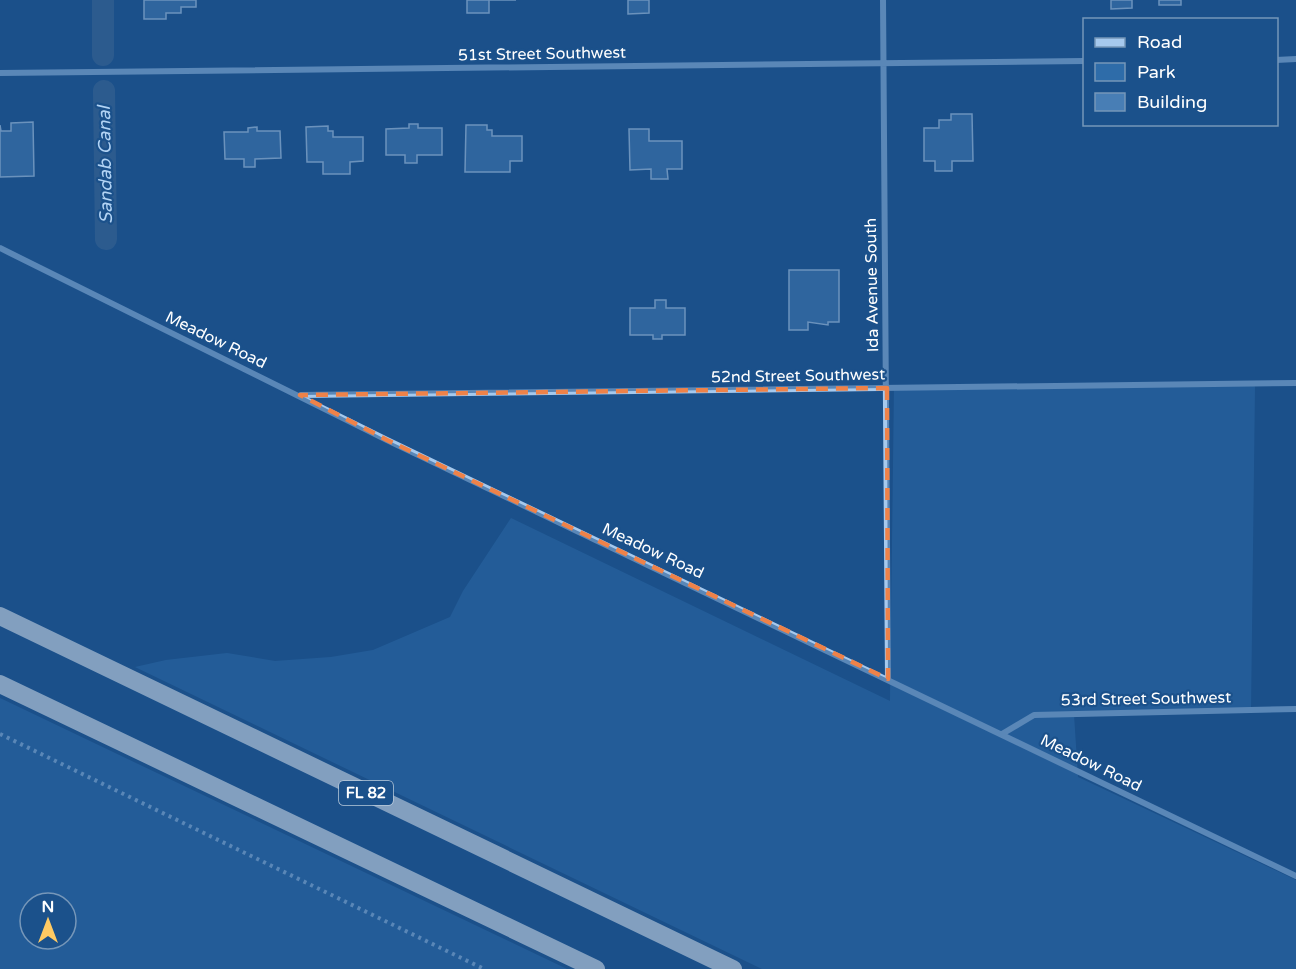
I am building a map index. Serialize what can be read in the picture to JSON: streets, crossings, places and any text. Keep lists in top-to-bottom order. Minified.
{"streets":{"highway":["FL 82"],"street":["51st Street Southwest","Ida Avenue South","Meadow Road","52nd Street Southwest","53rd Street Southwest"]},"crossings":[["51st Street Southwest","Ida Avenue South"],["Ida Avenue South","Meadow Road"],["Ida Avenue South","52nd Street Southwest"],["Meadow Road","52nd Street Southwest"],["Meadow Road","53rd Street Southwest"]],"water":["Sandab Canal"],"legend":["Road","Park","Building"],"north":"top"}
